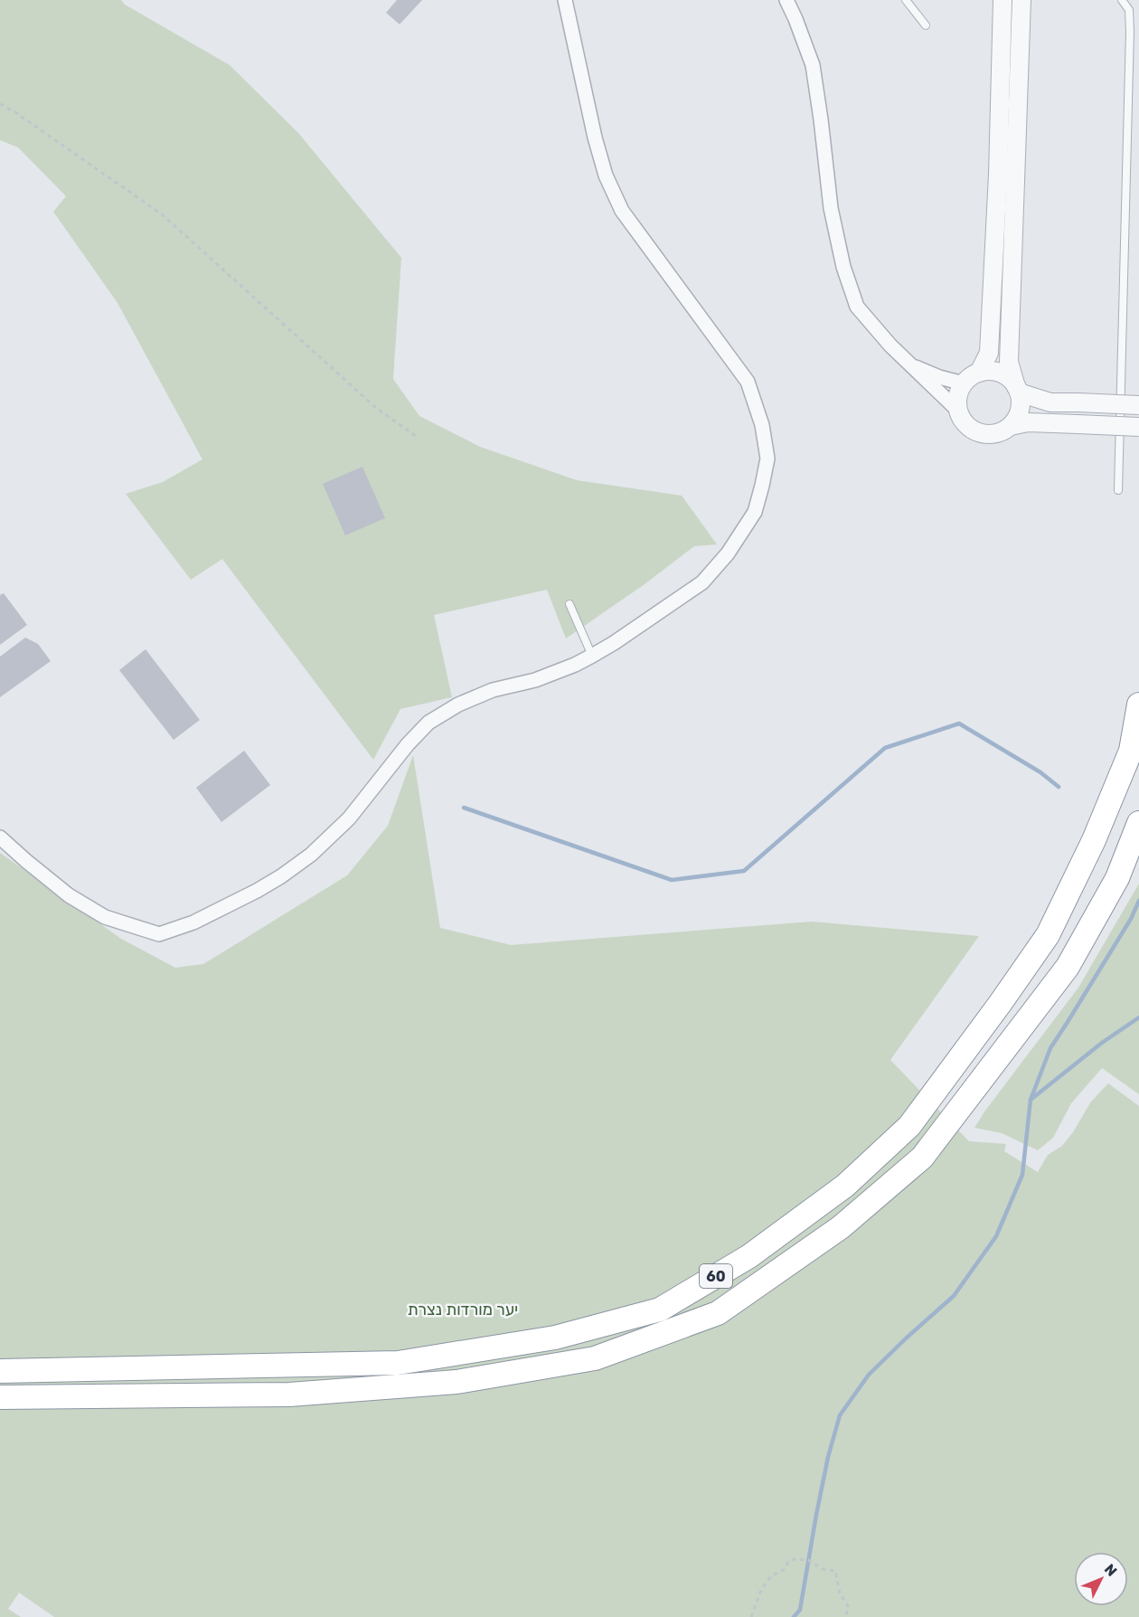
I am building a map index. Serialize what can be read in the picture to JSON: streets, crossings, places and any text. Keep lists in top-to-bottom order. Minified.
{"streets":{"highway":["60"]},"parks":["יער מורדות נצרת"],"north":"top right"}
